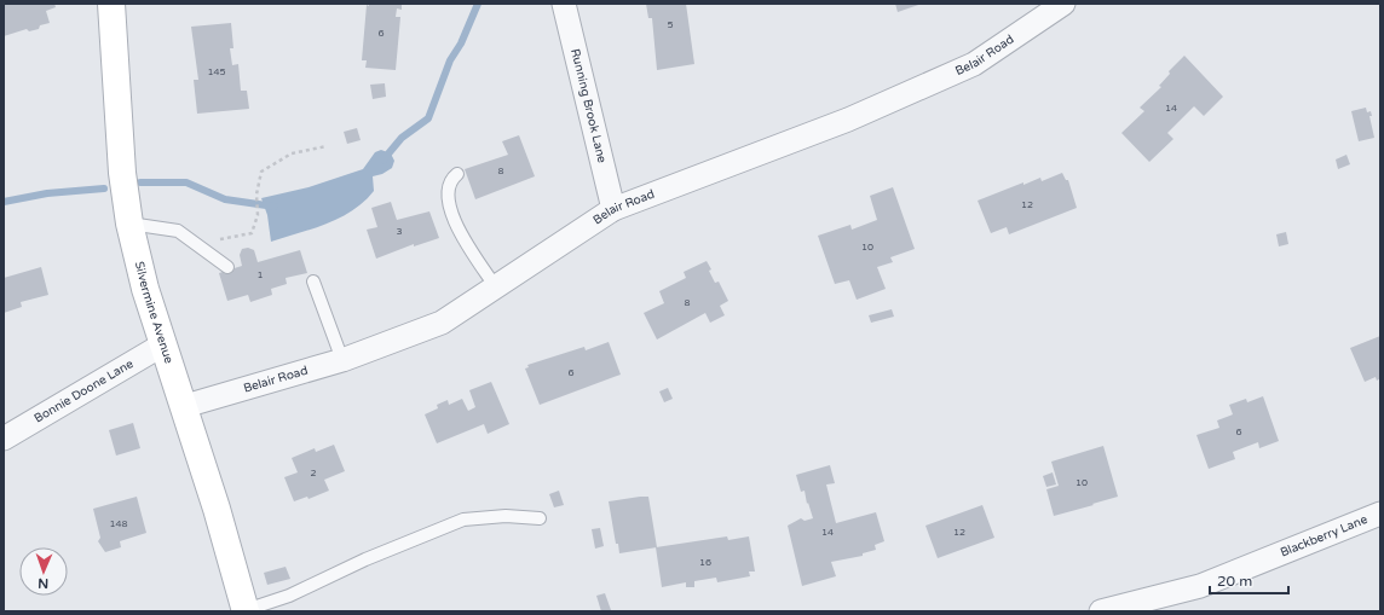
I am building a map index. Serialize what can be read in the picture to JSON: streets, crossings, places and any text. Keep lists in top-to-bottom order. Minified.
{"streets":{"street":["Belair Road","Running Brook Lane","Silvermine Avenue","Bonnie Doone Lane","Blackberry Lane"]},"crossings":[["Belair Road","Running Brook Lane"],["Belair Road","Silvermine Avenue"],["Silvermine Avenue","Bonnie Doone Lane"]],"house_numbers":["5","6","145","14","8","12","3","10","1","8","6","6","2","10","148","14","12","16"],"scale_bar":"20 m","north":"bottom"}
